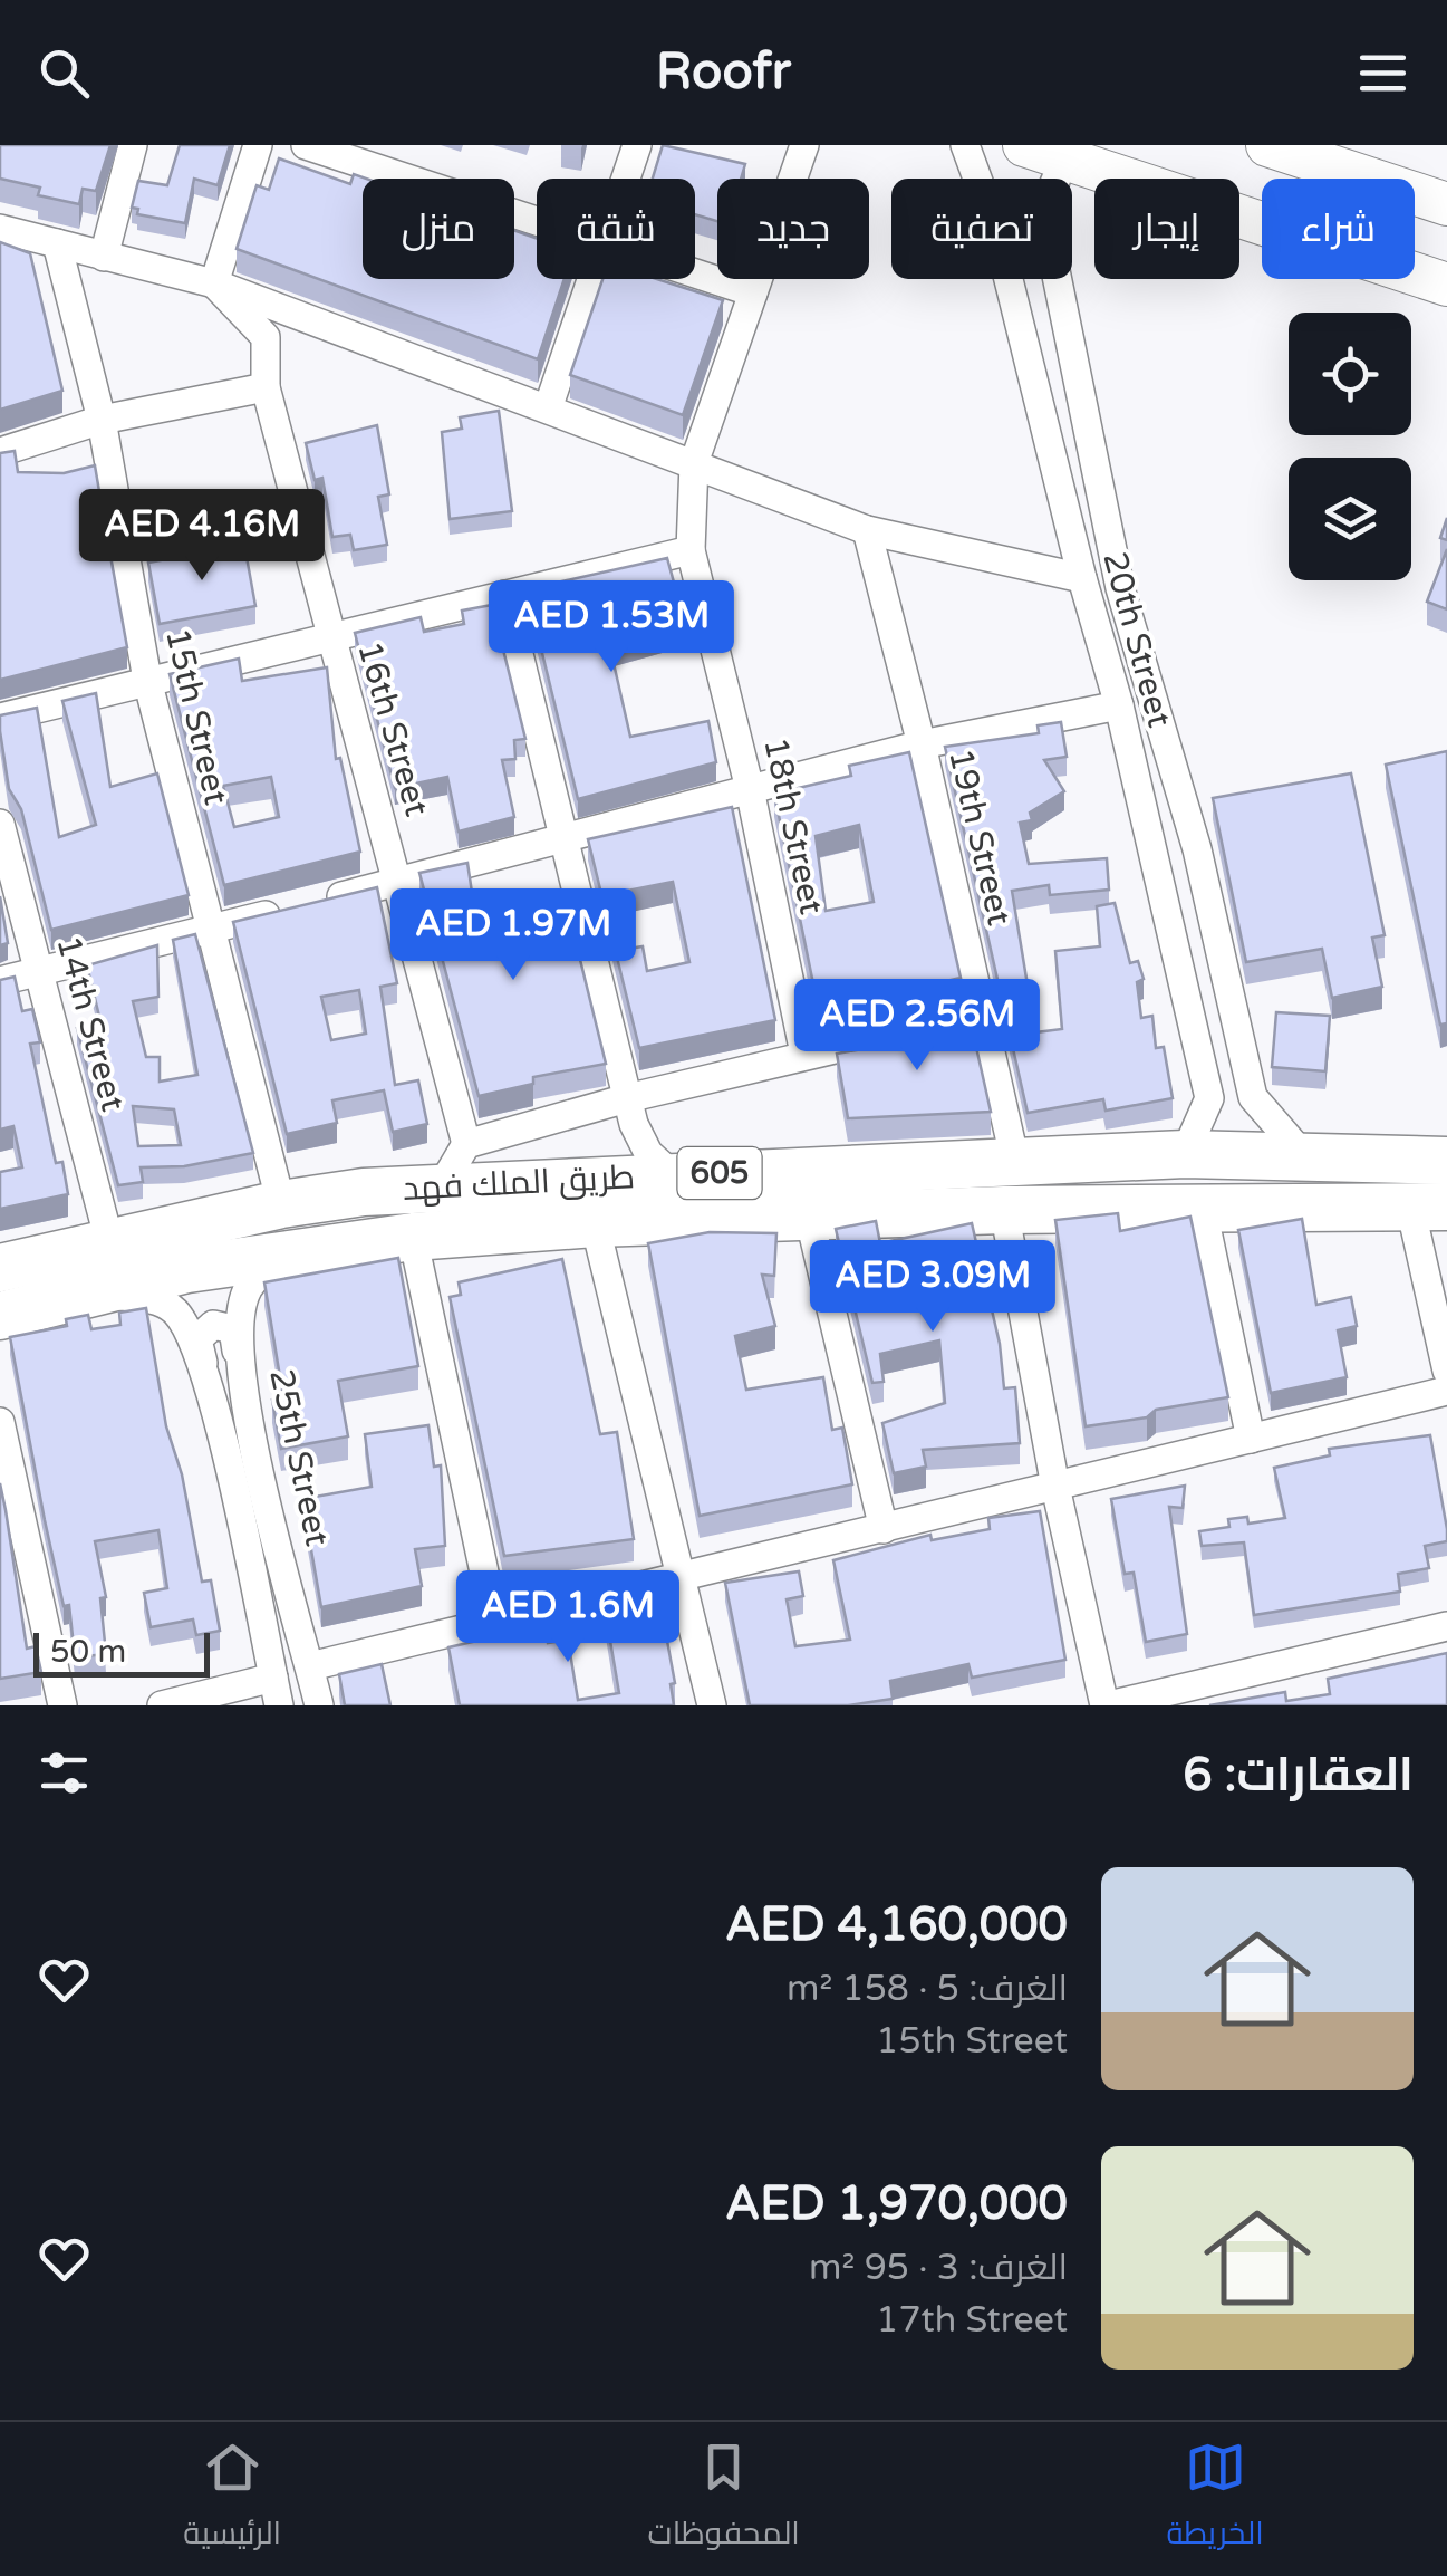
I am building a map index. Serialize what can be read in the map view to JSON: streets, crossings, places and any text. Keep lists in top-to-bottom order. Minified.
{"streets":{"highway":["605","طريق الملك فهد"],"street":["20th Street","15th Street","16th Street","18th Street","19th Street","14th Street","25th Street"]},"crossings":[["20th Street","طريق الملك فهد"],["15th Street","طريق الملك فهد"],["19th Street","طريق الملك فهد"],["14th Street","طريق الملك فهد"],["طريق الملك فهد","25th Street"]],"scale_bar":"50 m","page":{"header":"Roofr","chip":["شراء","إيجار","تصفية","جديد","شقة","منزل"],"price":["AED 4.16M","AED 1.53M","AED 1.97M","AED 2.56M","AED 3.09M","AED 1.6M"],"scale":"50 m","heading":"العقارات: 6","list":[{"name":"AED 4,160,000","note":"الغرف: 5 · 158 m² · 15th Street"},{"name":"AED 1,970,000","note":"الغرف: 3 · 95 m² · 17th Street"}],"tabs":["الخريطة","المحفوظات","الرئيسية"]}}
